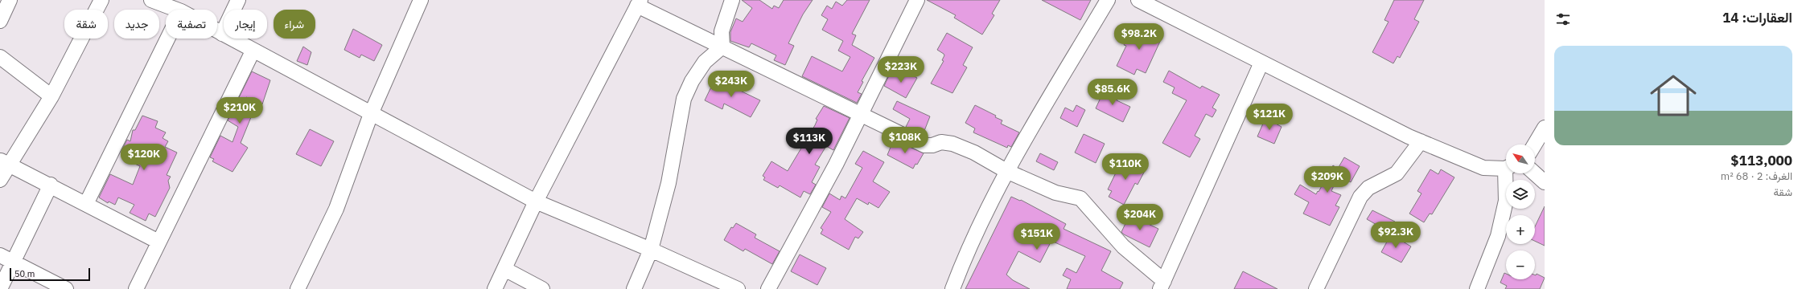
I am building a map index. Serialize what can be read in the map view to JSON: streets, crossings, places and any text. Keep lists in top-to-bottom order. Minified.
{"scale_bar":"50 m","north":"top left","page":{"heading":"العقارات: 14","chip":["شراء","إيجار","تصفية","جديد","شقة"],"price":["$98.2K","$223K","$243K","$85.6K","$210K","$121K","$108K","$113K","$120K","$110K","$209K","$204K","$92.3K","$151K"],"list":[{"name":"$113,000","note":"الغرف: 2 · 68 m² · شقة"}],"map_buttons":["+","−"],"scale":"50 m"}}
